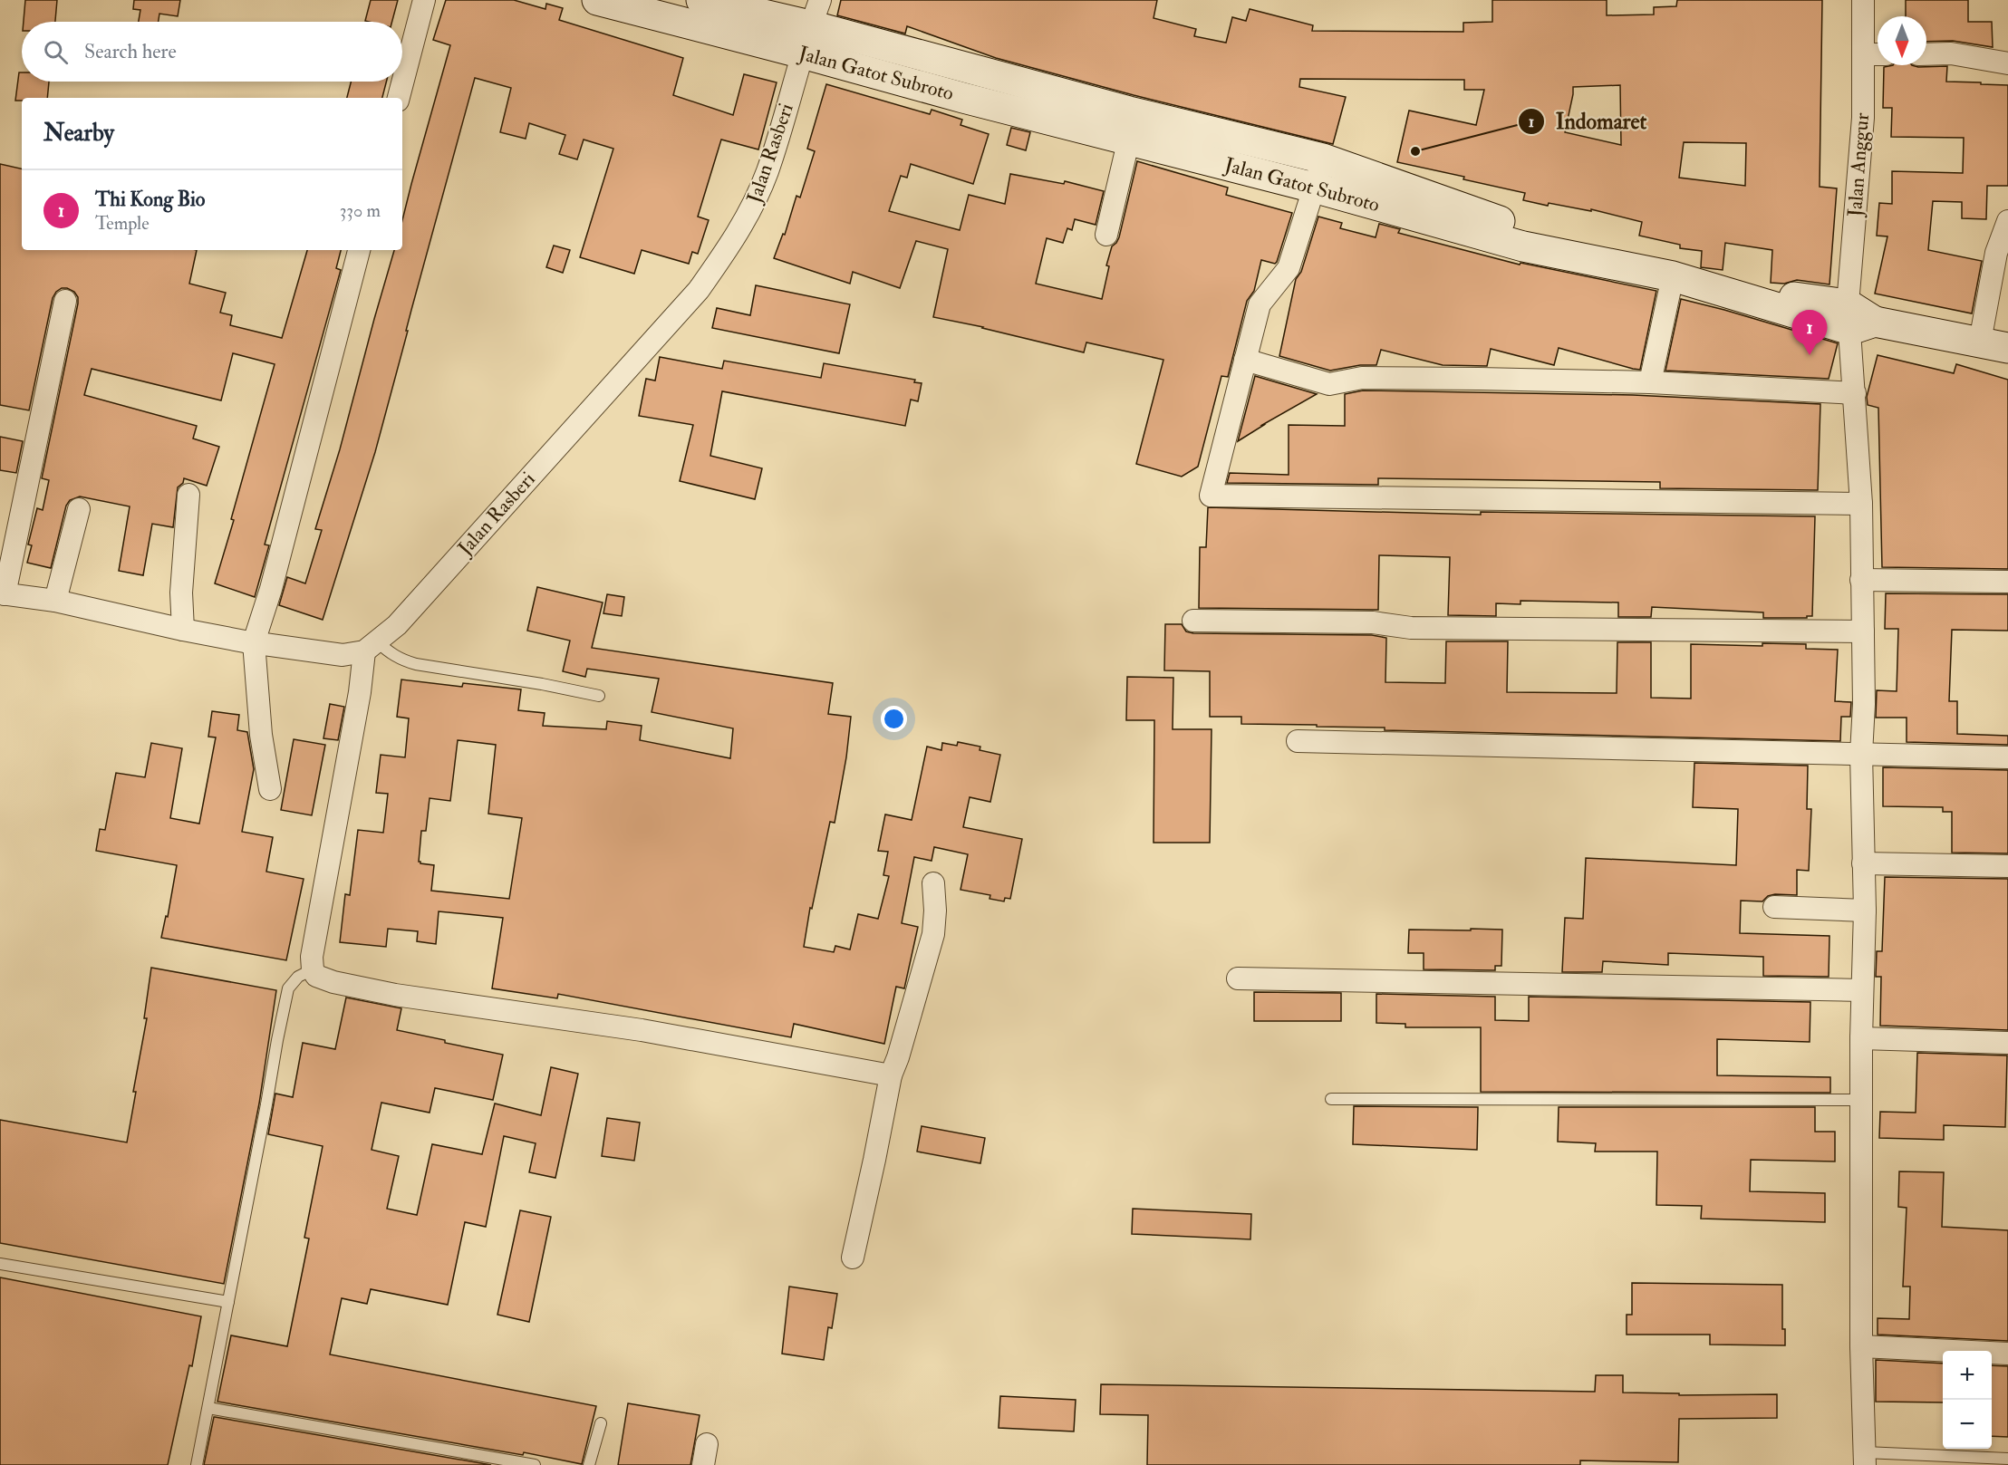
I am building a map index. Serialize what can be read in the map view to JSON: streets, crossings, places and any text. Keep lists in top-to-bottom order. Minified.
{"streets":{"main road":["Jalan Gatot Subroto"],"street":["Jalan Rasberi","Jalan Anggur"]},"crossings":[["Jalan Gatot Subroto","Jalan Rasberi"],["Jalan Gatot Subroto","Jalan Anggur"]],"places":["Indomaret"],"north":"bottom","page":{"search":"Search here","heading":"Nearby","list":[{"mark":"1","name":"Thi Kong Bio","note":"Temple","value":"330 m"}],"pins":"1","map_buttons":["+","−"]}}
